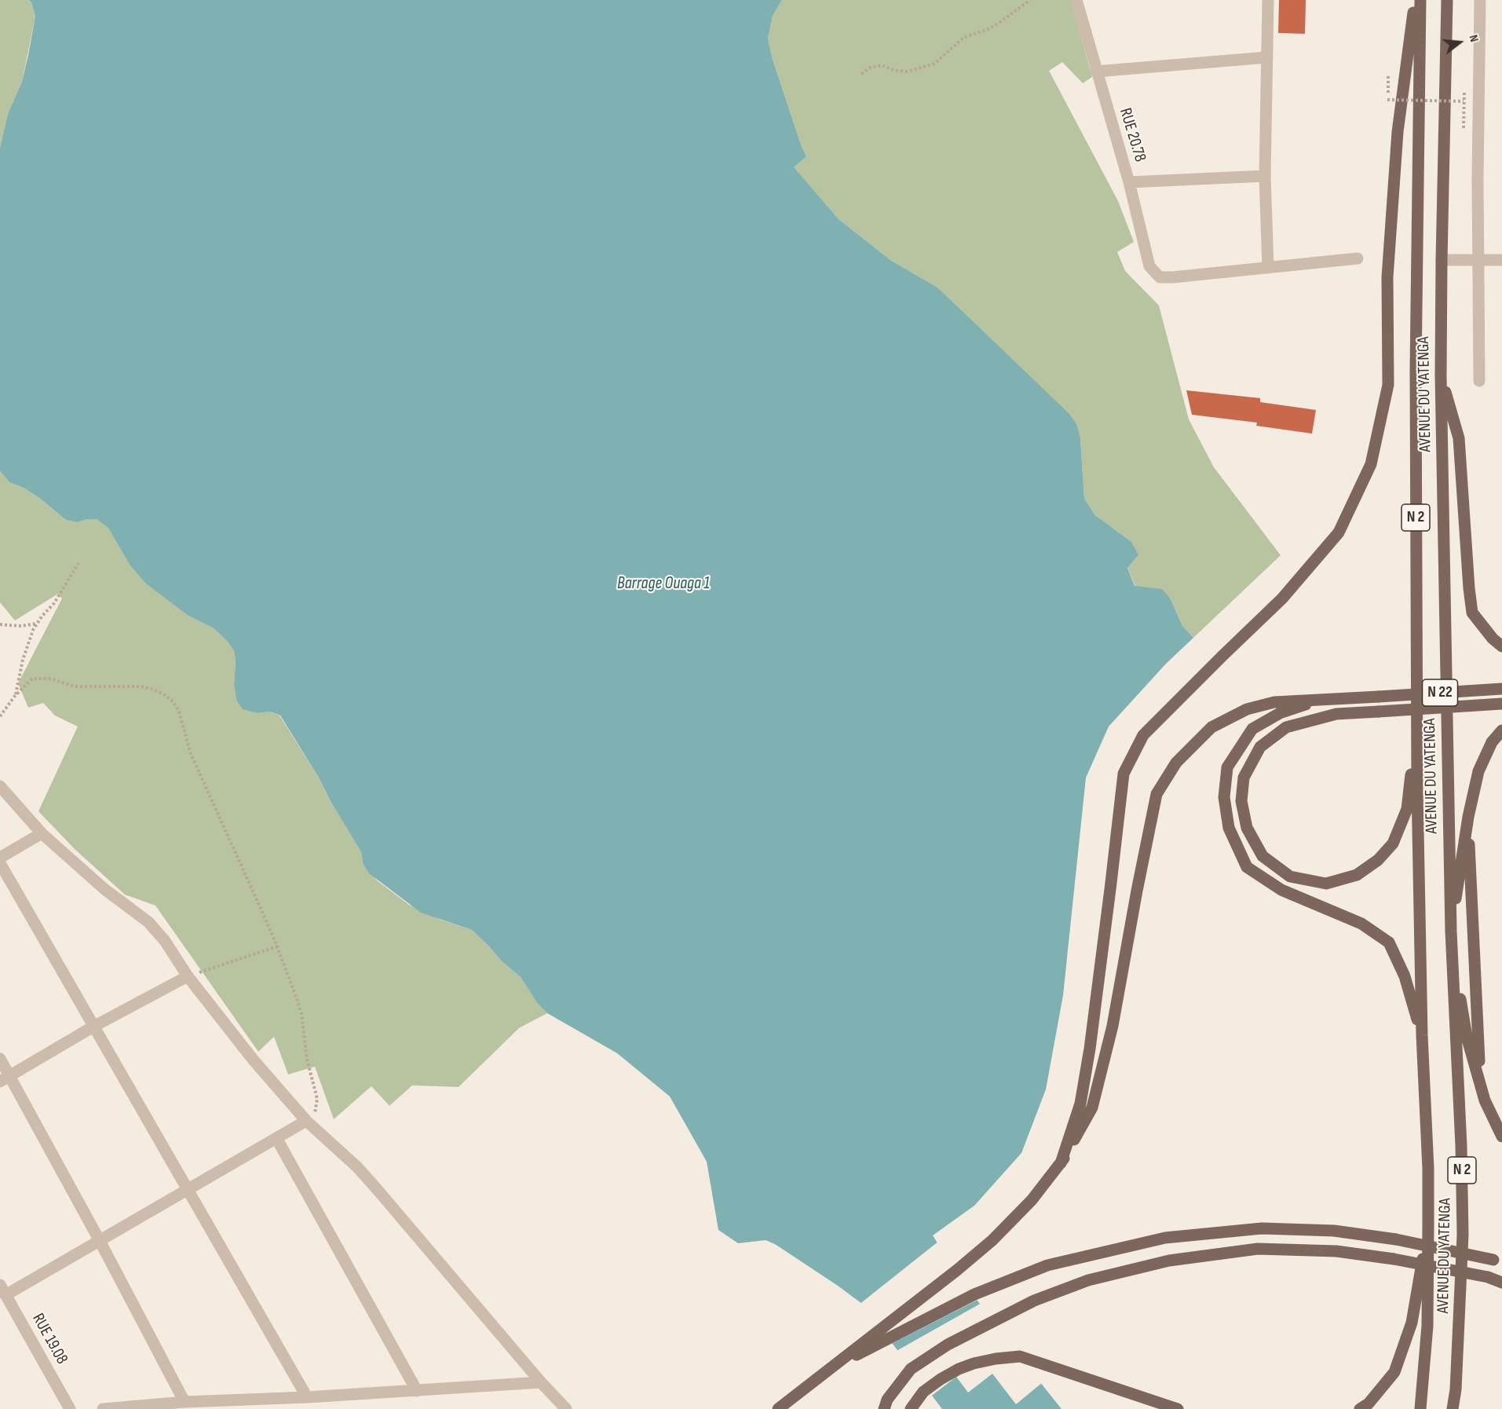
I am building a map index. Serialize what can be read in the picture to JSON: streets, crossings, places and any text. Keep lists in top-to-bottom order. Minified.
{"streets":{"main road":["AVENUE DU YATENGA","N 2","N 22"],"street":["RUE 20.78","RUE 19.08"]},"crossings":[["AVENUE DU YATENGA","N 22"]],"water":["Barrage Ouaga 1"],"north":"right"}
